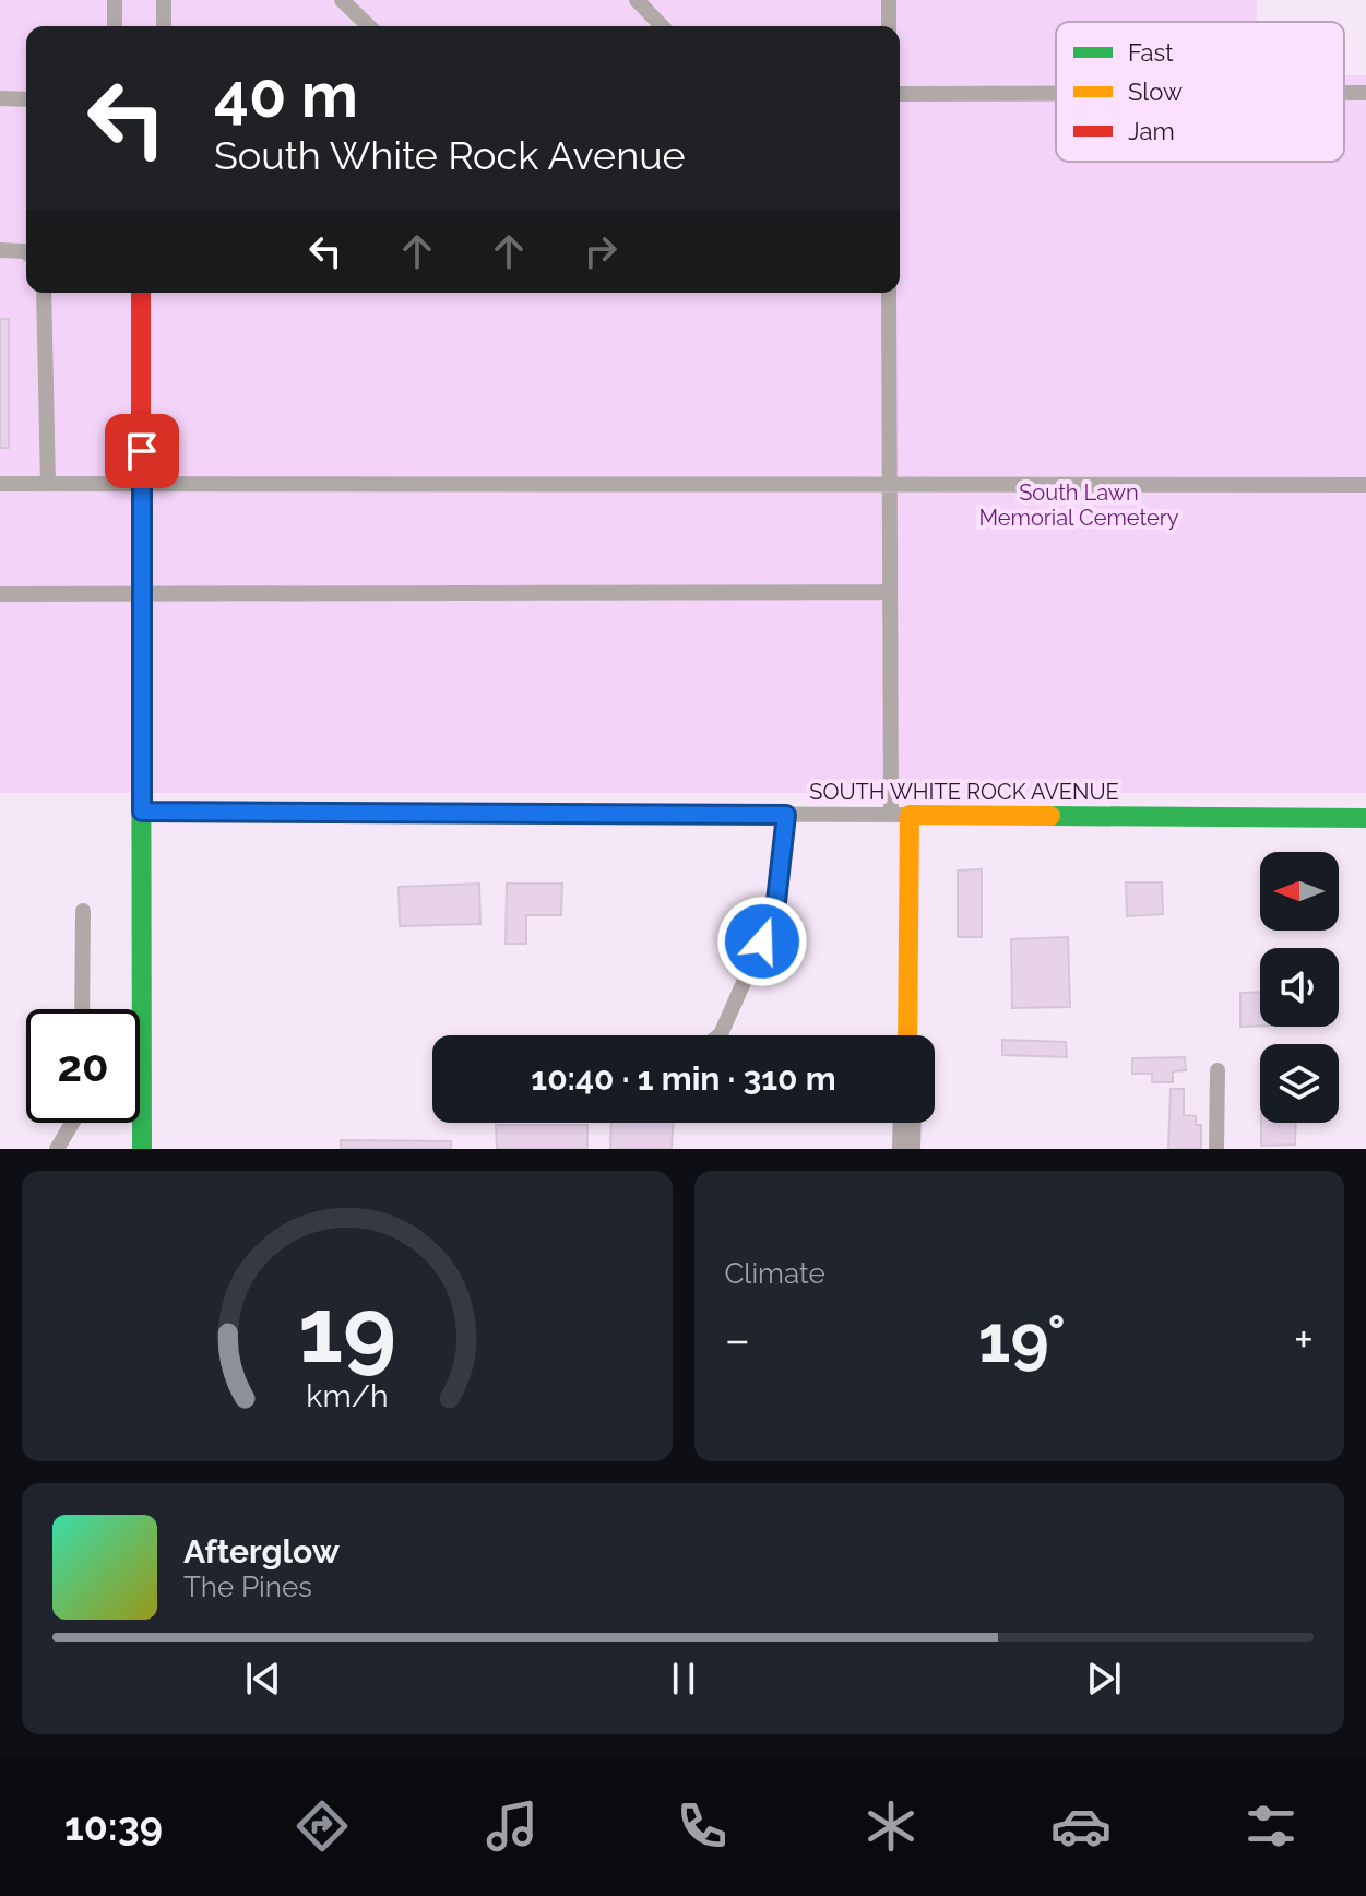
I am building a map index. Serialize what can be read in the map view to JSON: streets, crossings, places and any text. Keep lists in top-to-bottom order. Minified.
{"streets":{"street":["SOUTH WHITE ROCK AVENUE"]},"parks":["South Lawn Memorial Cemetery"],"legend":["Fast","Slow","Jam"],"north":"left","page":{"turn":["40 m","South White Rock Avenue"],"limit":"20","trip":"10:40 · 1 min · 310 m","tile":"Climate","heat":["−","19°","+"],"song":["Afterglow","The Pines"],"tabs":"10:39","gauge":["19","km/h"]}}
